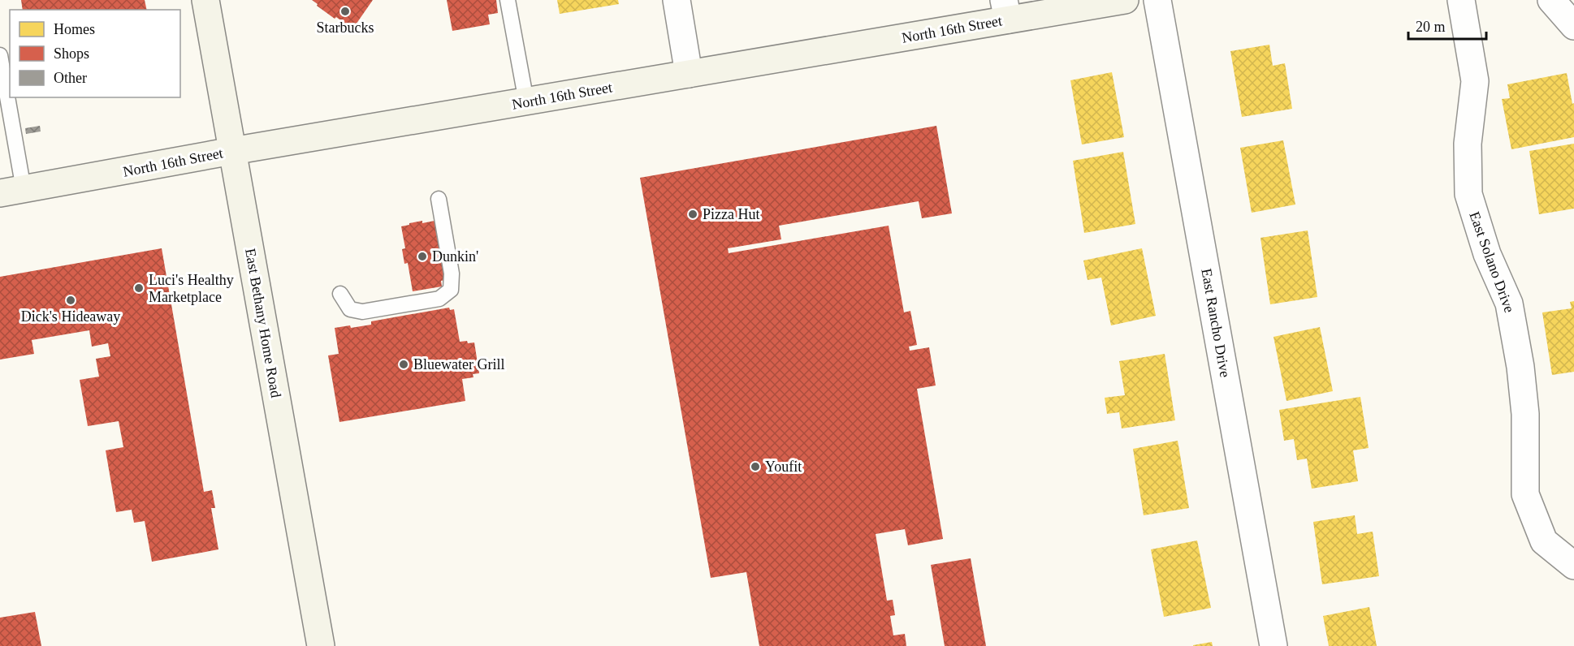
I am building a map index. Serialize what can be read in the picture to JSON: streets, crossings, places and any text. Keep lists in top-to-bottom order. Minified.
{"streets":{"main road":["North 16th Street","East Bethany Home Road"],"street":["East Solano Drive","East Rancho Drive"]},"crossings":[["North 16th Street","East Bethany Home Road"]],"places":["Starbucks","Pizza Hut","Dunkin'","Luci's Healthy Marketplace","Dick's Hideaway","Bluewater Grill","Youfit"],"legend":["Homes","Shops","Other"],"scale_bar":"20 m"}
